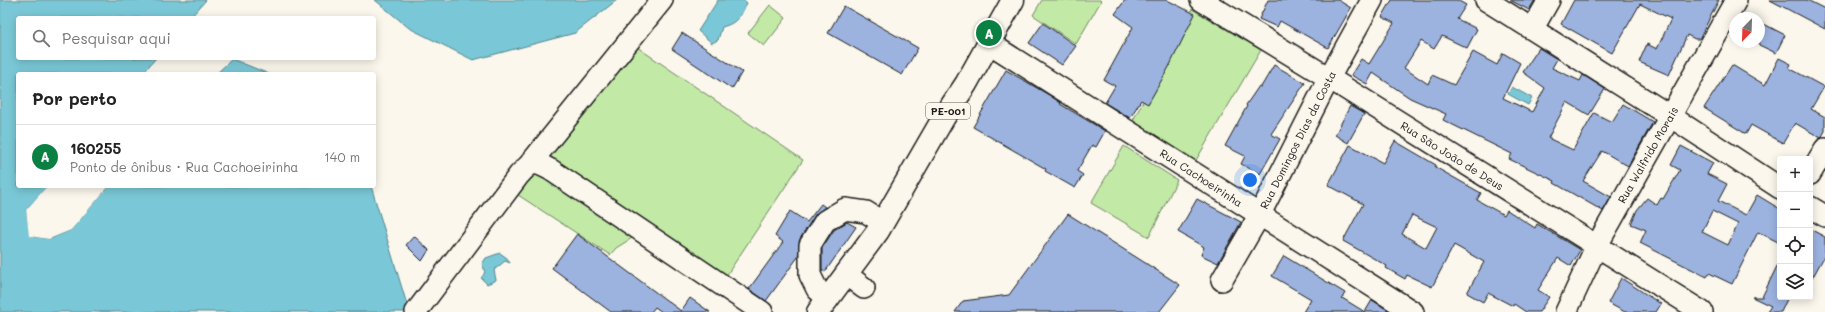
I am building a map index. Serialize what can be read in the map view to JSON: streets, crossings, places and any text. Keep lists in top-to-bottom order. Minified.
{"streets":{"main road":["PE-001"],"street":["Rua Domingos Dias da Costa","Rua Walfrido Morais","Rua São João de Deus","Rua Cachoeirinha"]},"crossings":[["PE-001","Rua Cachoeirinha"],["Rua Domingos Dias da Costa","Rua São João de Deus"],["Rua Domingos Dias da Costa","Rua Cachoeirinha"],["Rua Walfrido Morais","Rua São João de Deus"]],"north":"bottom left","page":{"search":"Pesquisar aqui","pins":"A","heading":"Por perto","list":[{"mark":"A","name":"160255","note":"Ponto de ônibus · Rua Cachoeirinha","value":"140 m"}],"map_buttons":["+","−"]}}
